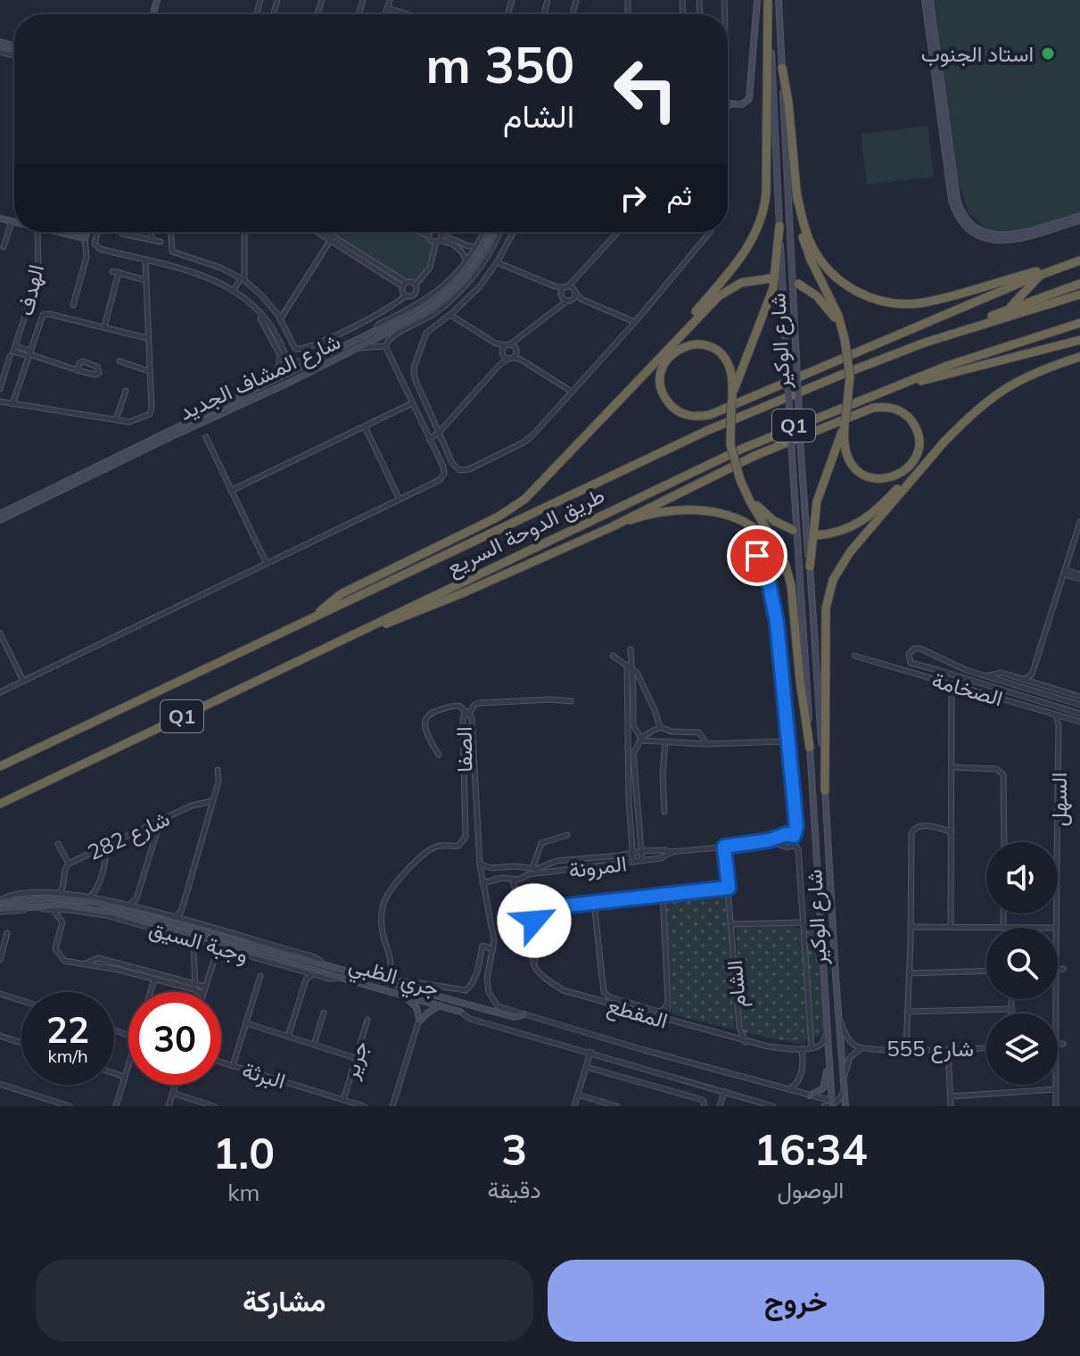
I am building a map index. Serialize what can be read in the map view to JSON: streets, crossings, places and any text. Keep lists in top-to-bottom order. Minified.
{"streets":{"highway":["Q1","طريق الدوحة السريع"],"street":["الهدف","شارع الوكير","شارع المشاف الجديد","الصخامة","الصفا","السهل","شارع 282","المرونة","وجبة السيق","جري الظبي","الشام","المقطع","شارع 555","جرير","البرثة"]},"crossings":[["شارع الوكير","جري الظبي"],["شارع الوكير","شارع 555"],["الصخامة","السهل"],["الصفا","المرونة"],["الصفا","جري الظبي"],["المرونة","الشام"],["وجبة السيق","جري الظبي"],["الشام","المقطع"],["جرير","البرثة"]],"places":["استاد الجنوب"],"page":{"turn":["350 m","الشام"],"then":"ثم","speed":"22 km/h","limit":"30","eta":["16:34","الوصول","3","دقيقة","1.0","km"],"buttons":["خروج","مشاركة"]}}
